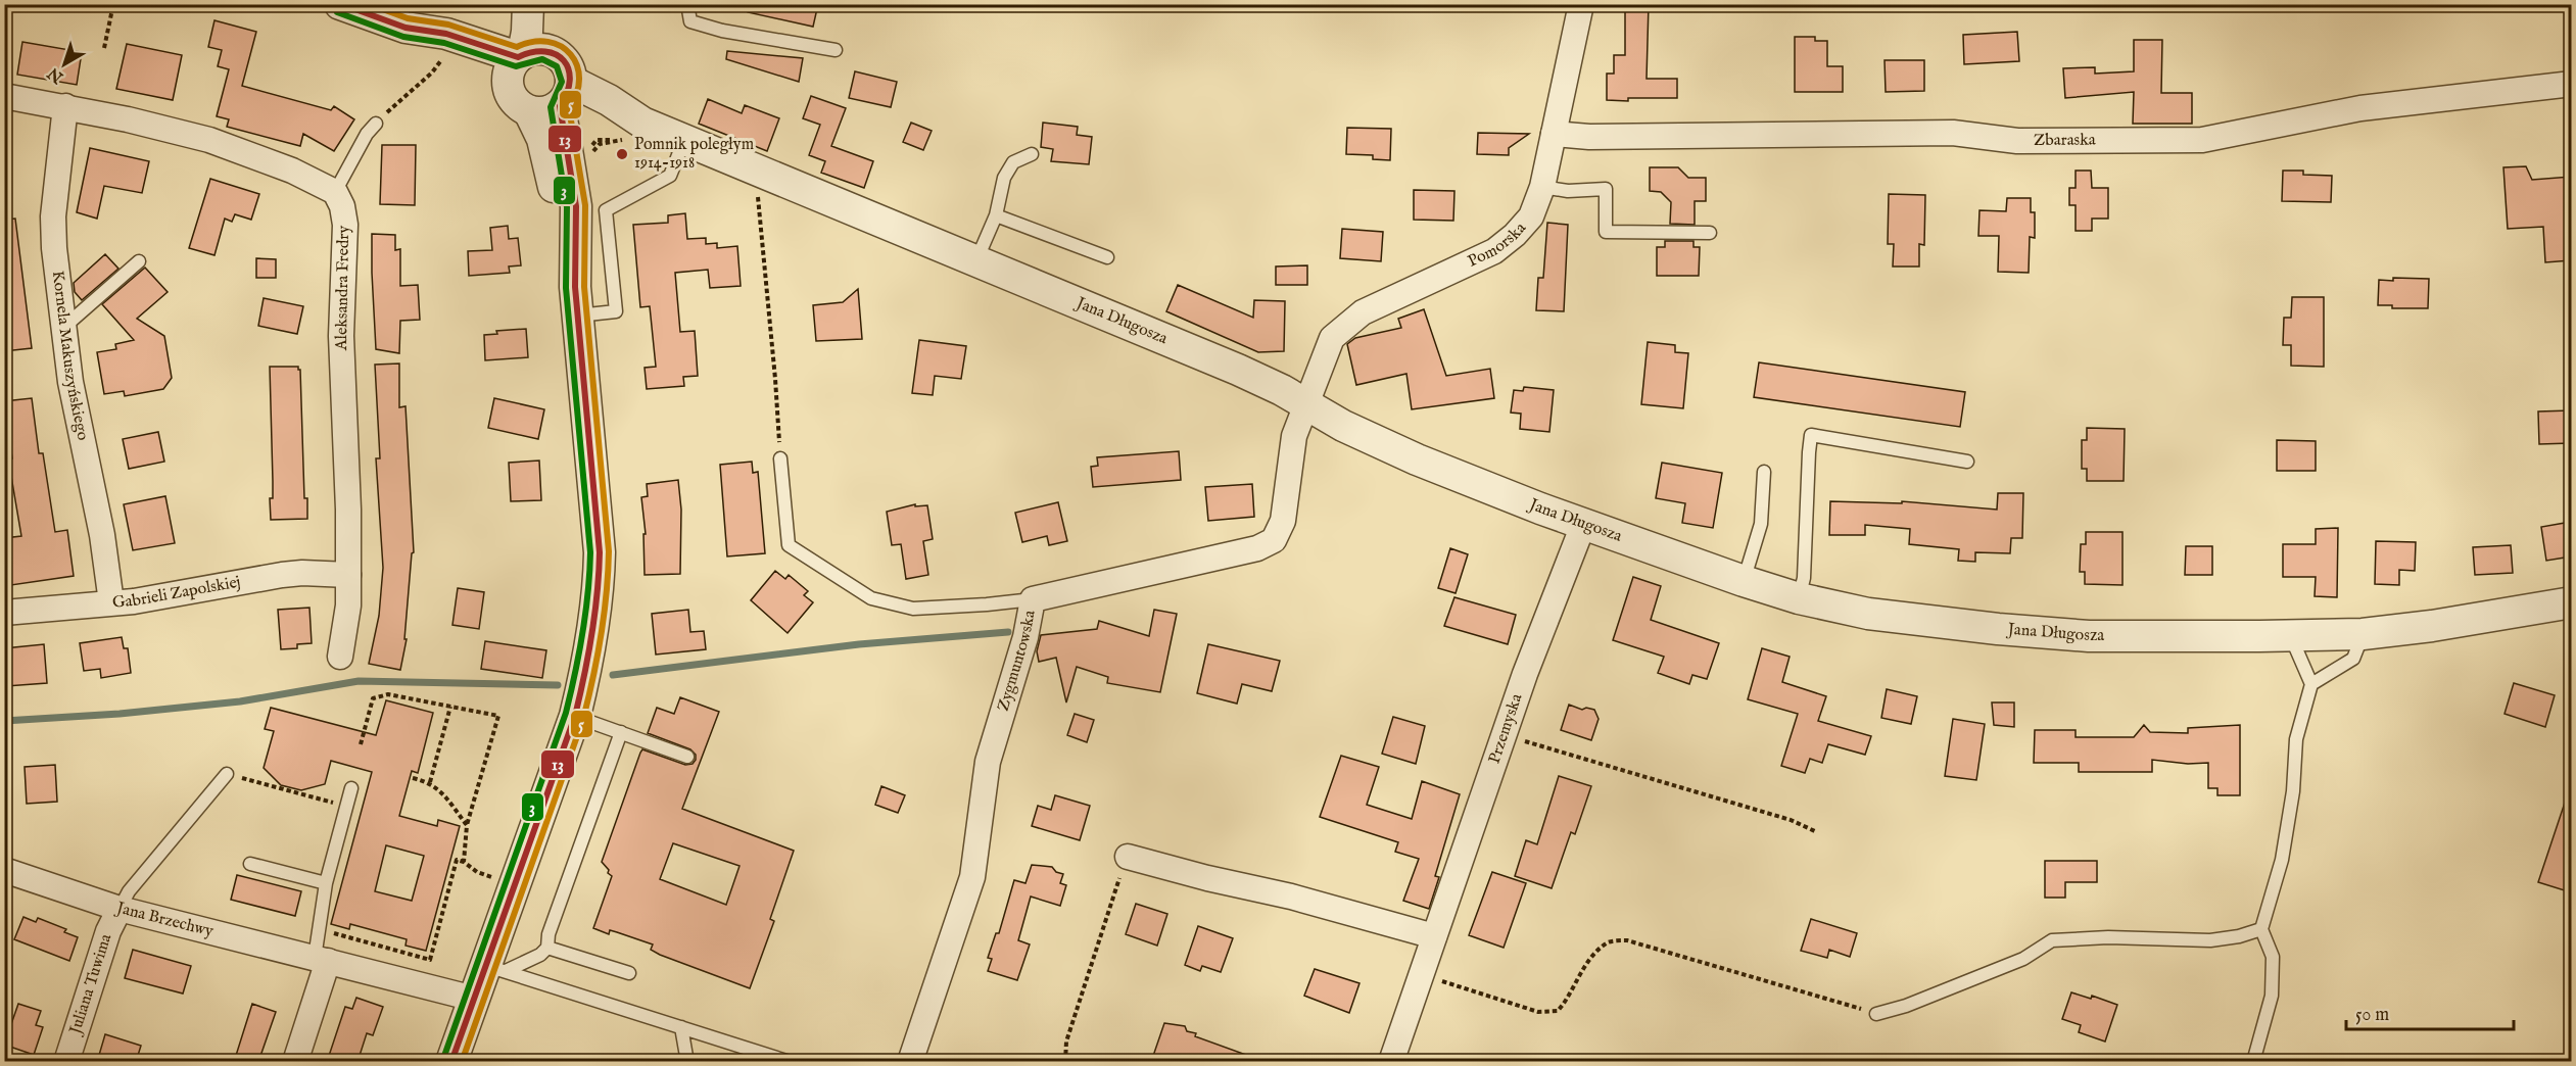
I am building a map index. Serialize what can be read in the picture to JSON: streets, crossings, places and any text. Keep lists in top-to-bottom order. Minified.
{"streets":{"street":["Zbaraska","Pomorska","Aleksandra Fredry","Jana Długosza","Kornela Makuszyńskiego","Gabrieli Zapolskiej","Zygmuntowska","Przemyska","Jana Brzechwy","Juliana Tuwima"]},"crossings":[["Zbaraska","Pomorska"],["Pomorska","Jana Długosza"],["Pomorska","Zygmuntowska"],["Aleksandra Fredry","Gabrieli Zapolskiej"],["Jana Długosza","Zygmuntowska"],["Jana Długosza","Przemyska"],["Kornela Makuszyńskiego","Gabrieli Zapolskiej"],["Jana Brzechwy","Juliana Tuwima"]],"places":["Pomnik poległym 1914-1918"],"lines":["transit line 13","transit line 5","transit line 3"],"scale_bar":"50 m","north":"bottom left"}
